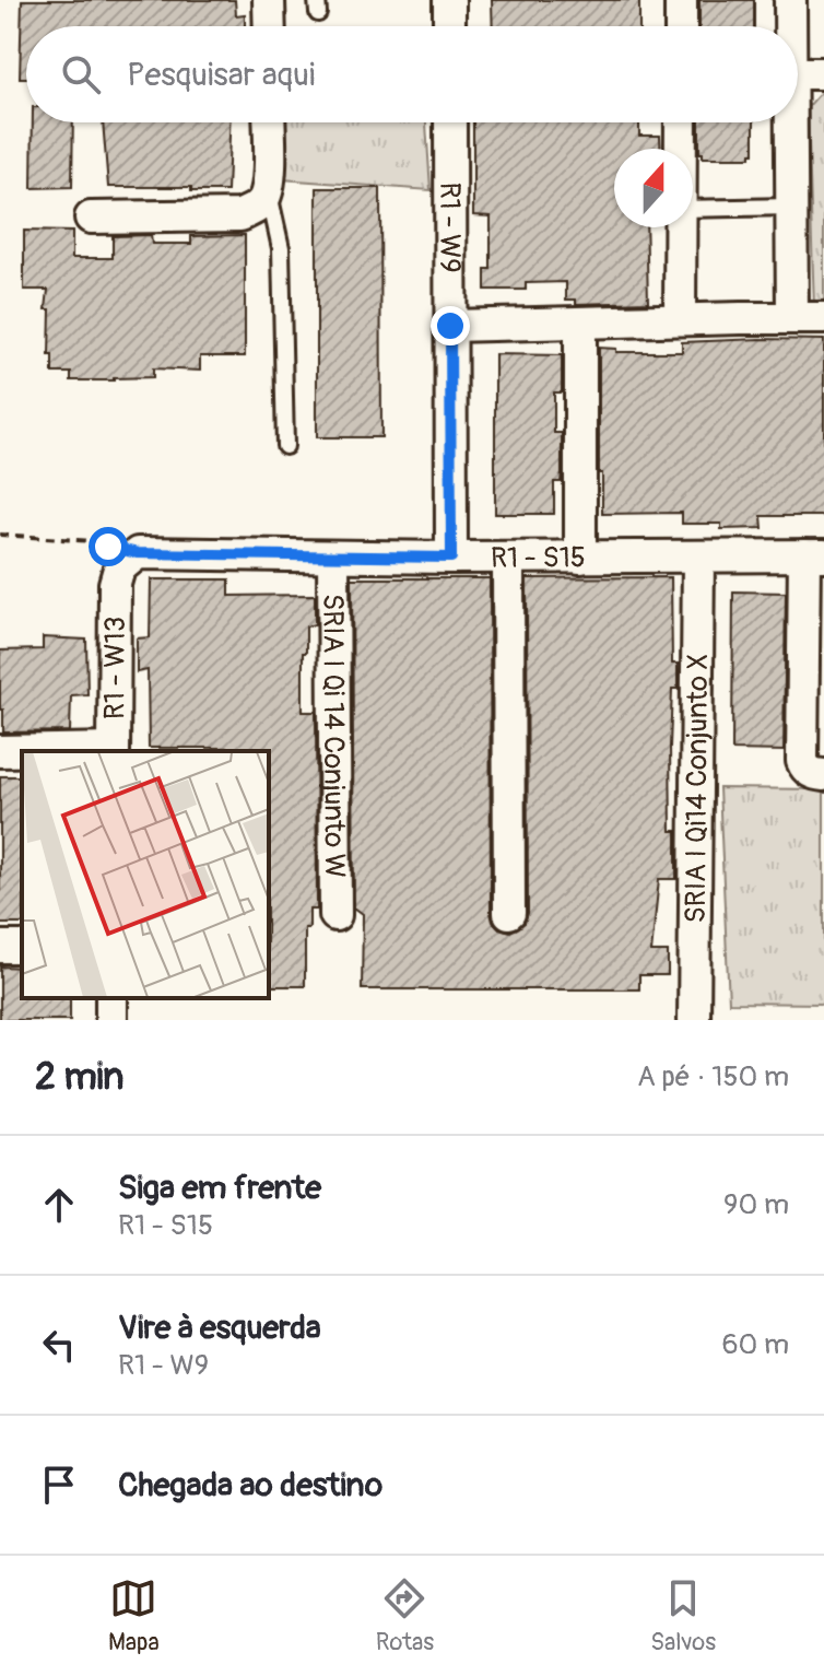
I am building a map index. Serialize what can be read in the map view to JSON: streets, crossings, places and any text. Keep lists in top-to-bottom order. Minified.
{"streets":{"street":["R1 - W9","R1 - S15","R1 - W13","SRIA I Qi 14 Conjunto W","SRIA I Qi14 Conjunto X"]},"crossings":[["R1 - W9","R1 - S15"],["R1 - S15","R1 - W13"],["R1 - S15","SRIA I Qi 14 Conjunto W"],["R1 - S15","SRIA I Qi14 Conjunto X"]],"north":"top","page":{"search":"Pesquisar aqui","heading":["2 min","A pé · 150 m"],"list":[["Siga em frente","R1 - S15","90 m"],["Vire à esquerda","R1 - W9","60 m"],"Chegada ao destino"],"nav":["Mapa","Rotas","Salvos"]}}
